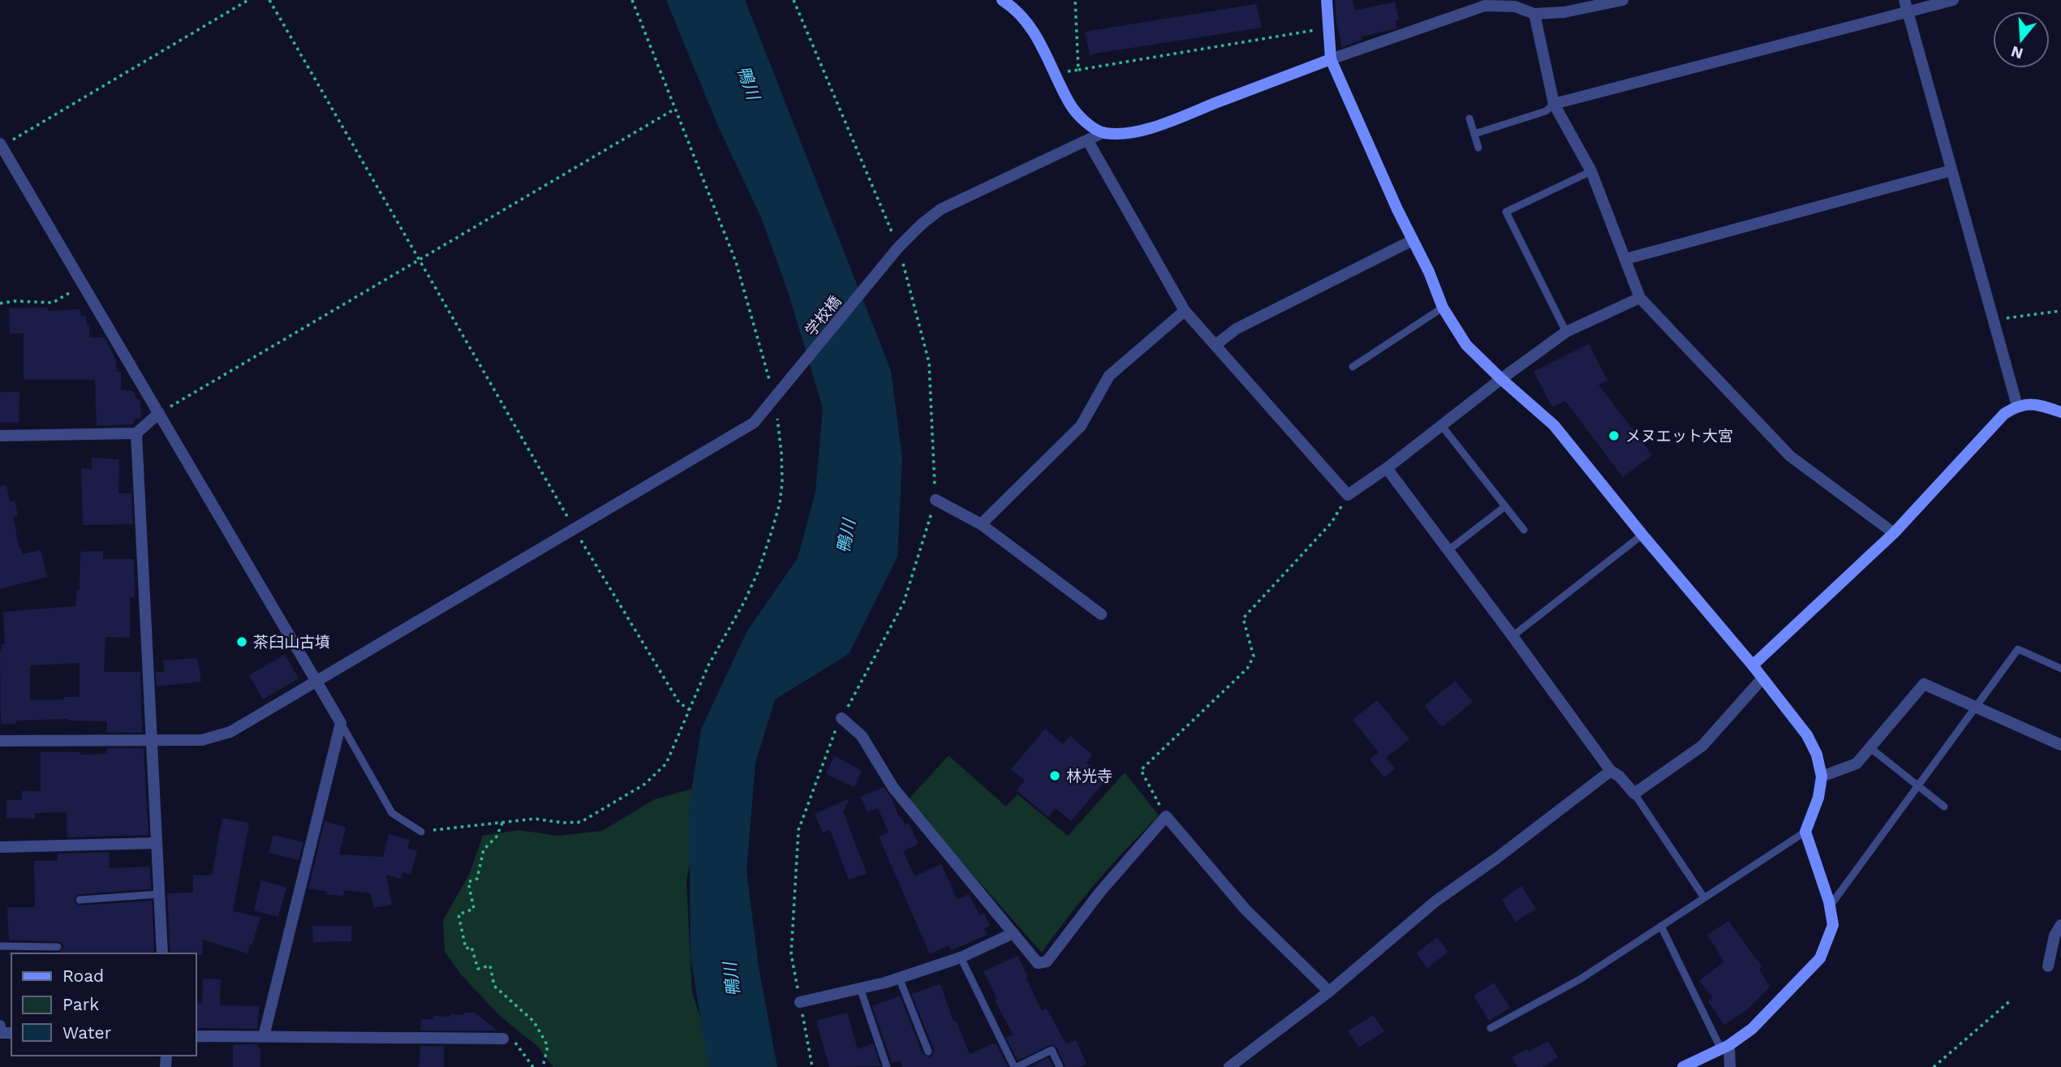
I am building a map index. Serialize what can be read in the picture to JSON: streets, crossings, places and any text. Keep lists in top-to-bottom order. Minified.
{"streets":{"street":["学校橋"]},"water":["鴨川"],"places":["メヌエット大宮","茶臼山古墳","林光寺"],"legend":["Road","Park","Water"],"north":"bottom"}
